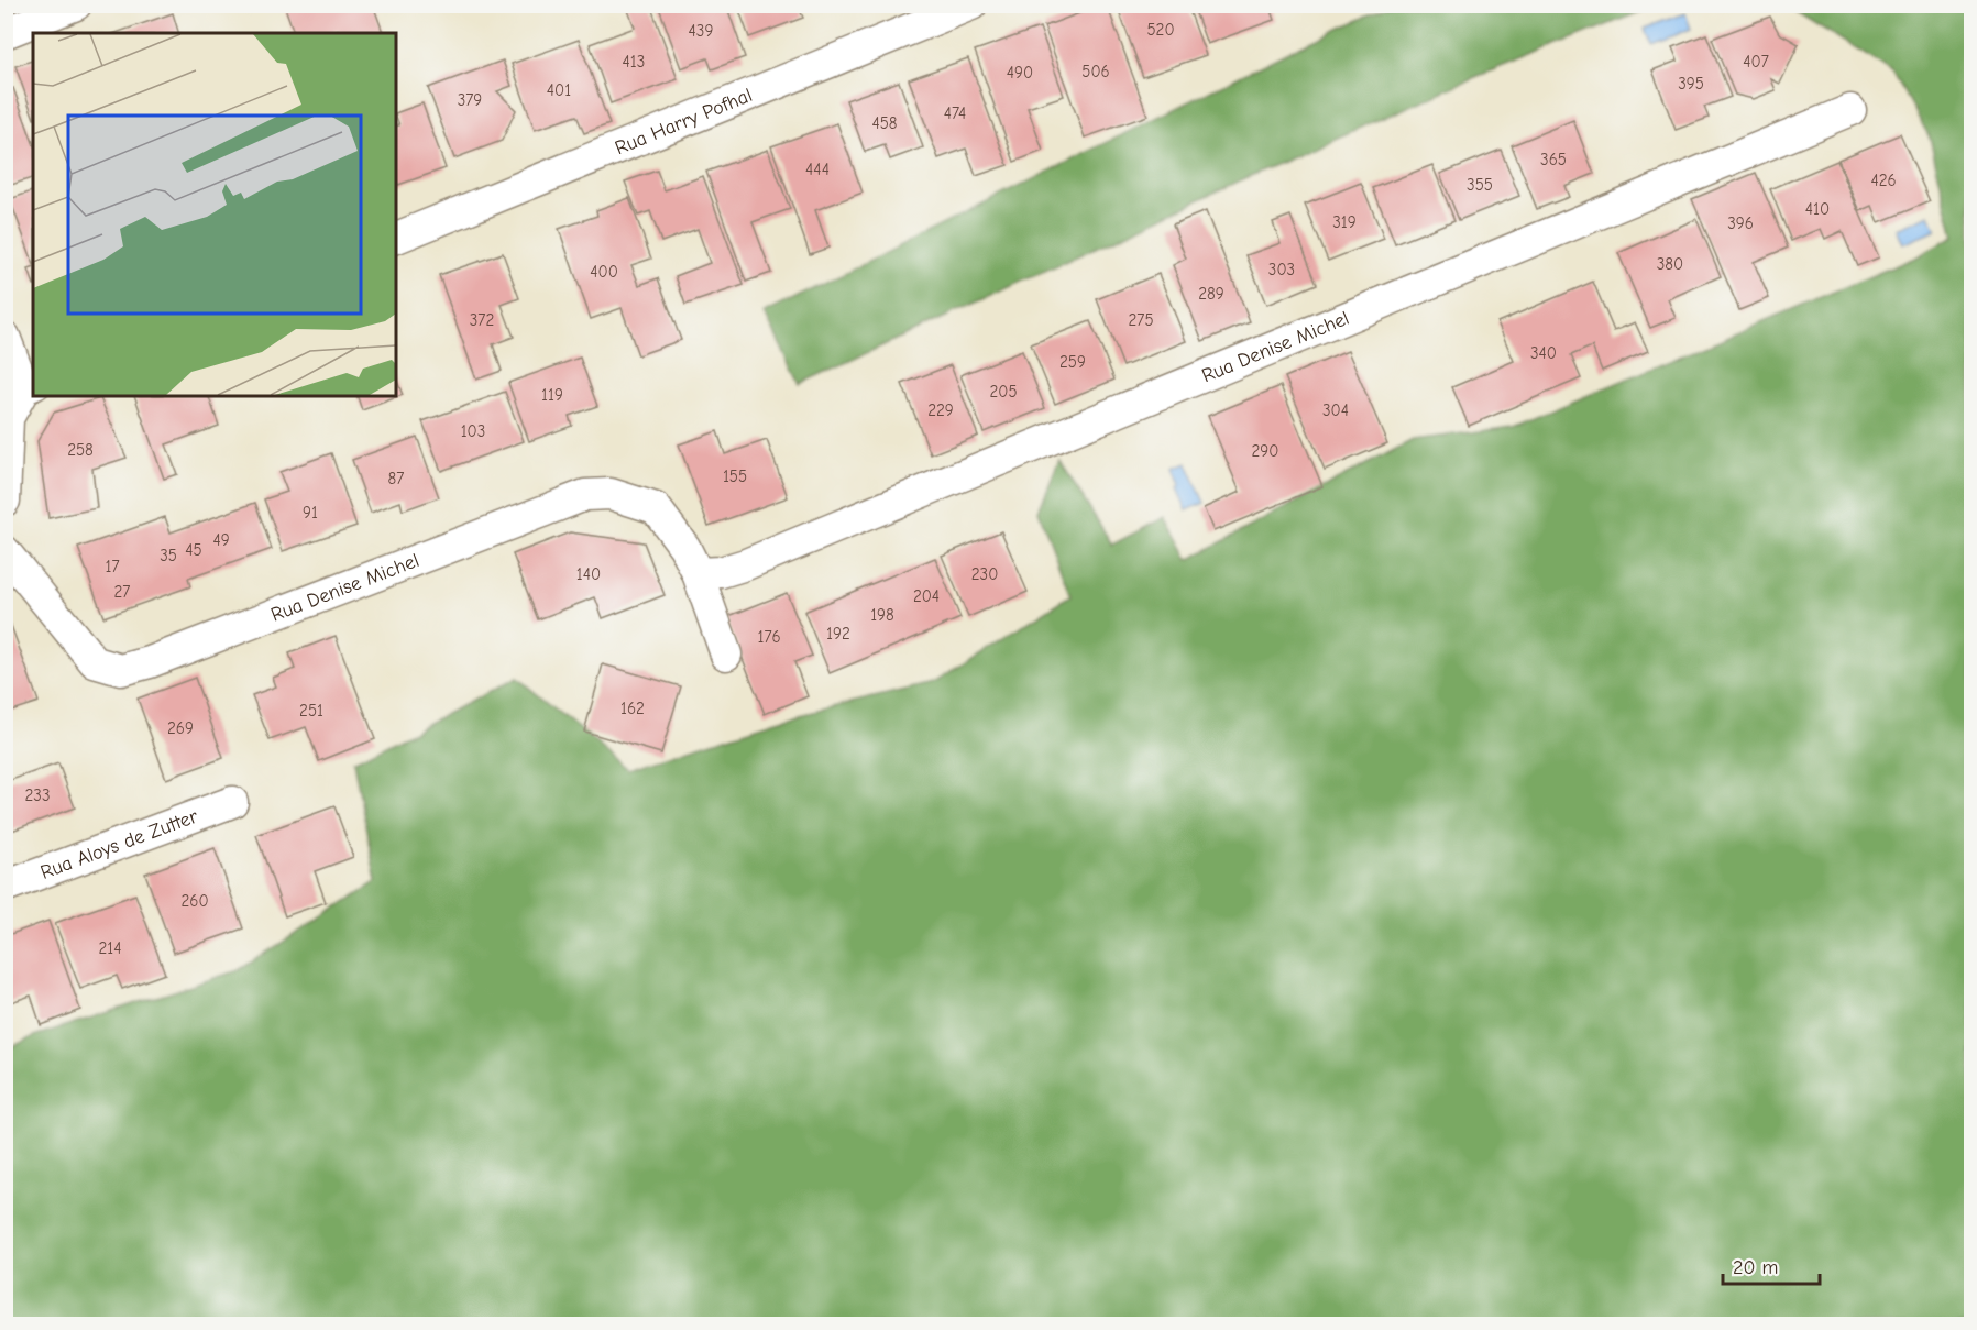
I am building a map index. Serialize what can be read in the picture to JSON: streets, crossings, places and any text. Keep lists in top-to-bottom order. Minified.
{"streets":{"street":["Rua Harry Pofhal","Rua Denise Michel","Rua Aloys de Zutter"]},"house_numbers":["520","439","413","407","506","490","395","401","379","474","458","365","444","426","355","410","319","396","380","303","400","289","372","275","340","259","205","119","229","304","103","258","290","155","87","91","49","45","35","17","140","230","27","204","198","192","176","162","251","269","233","260","214"],"scale_bar":"20 m"}
